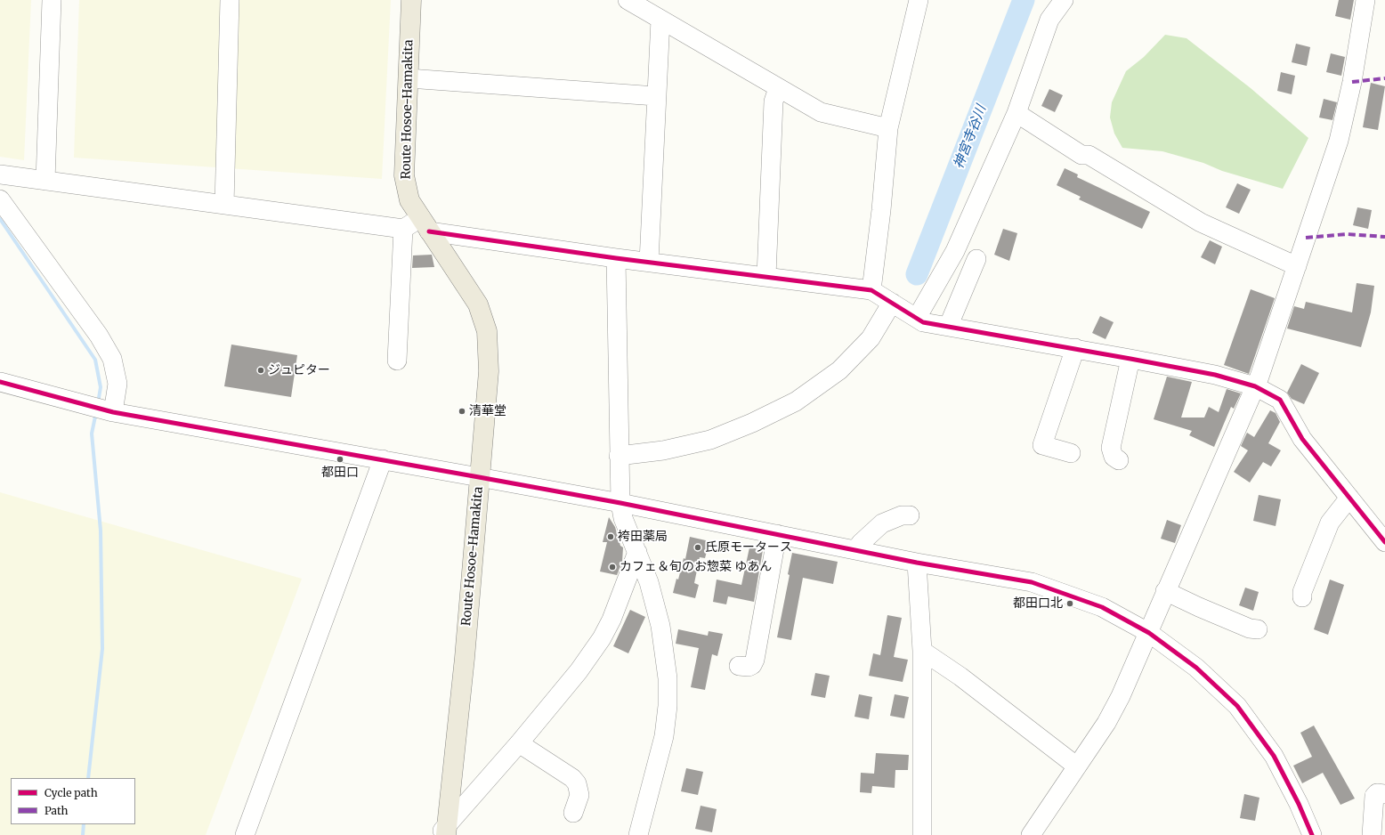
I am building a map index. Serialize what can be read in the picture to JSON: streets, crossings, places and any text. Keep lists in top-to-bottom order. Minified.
{"streets":{"main road":["Route Hosoe-Hamakita"]},"water":["神宮寺谷川"],"places":["ジュピター","清華堂","都田口","袴田薬局","氏原モータース","カフェ＆旬のお惣菜 ゆあん","都田口北"],"legend":["Cycle path","Path"]}
